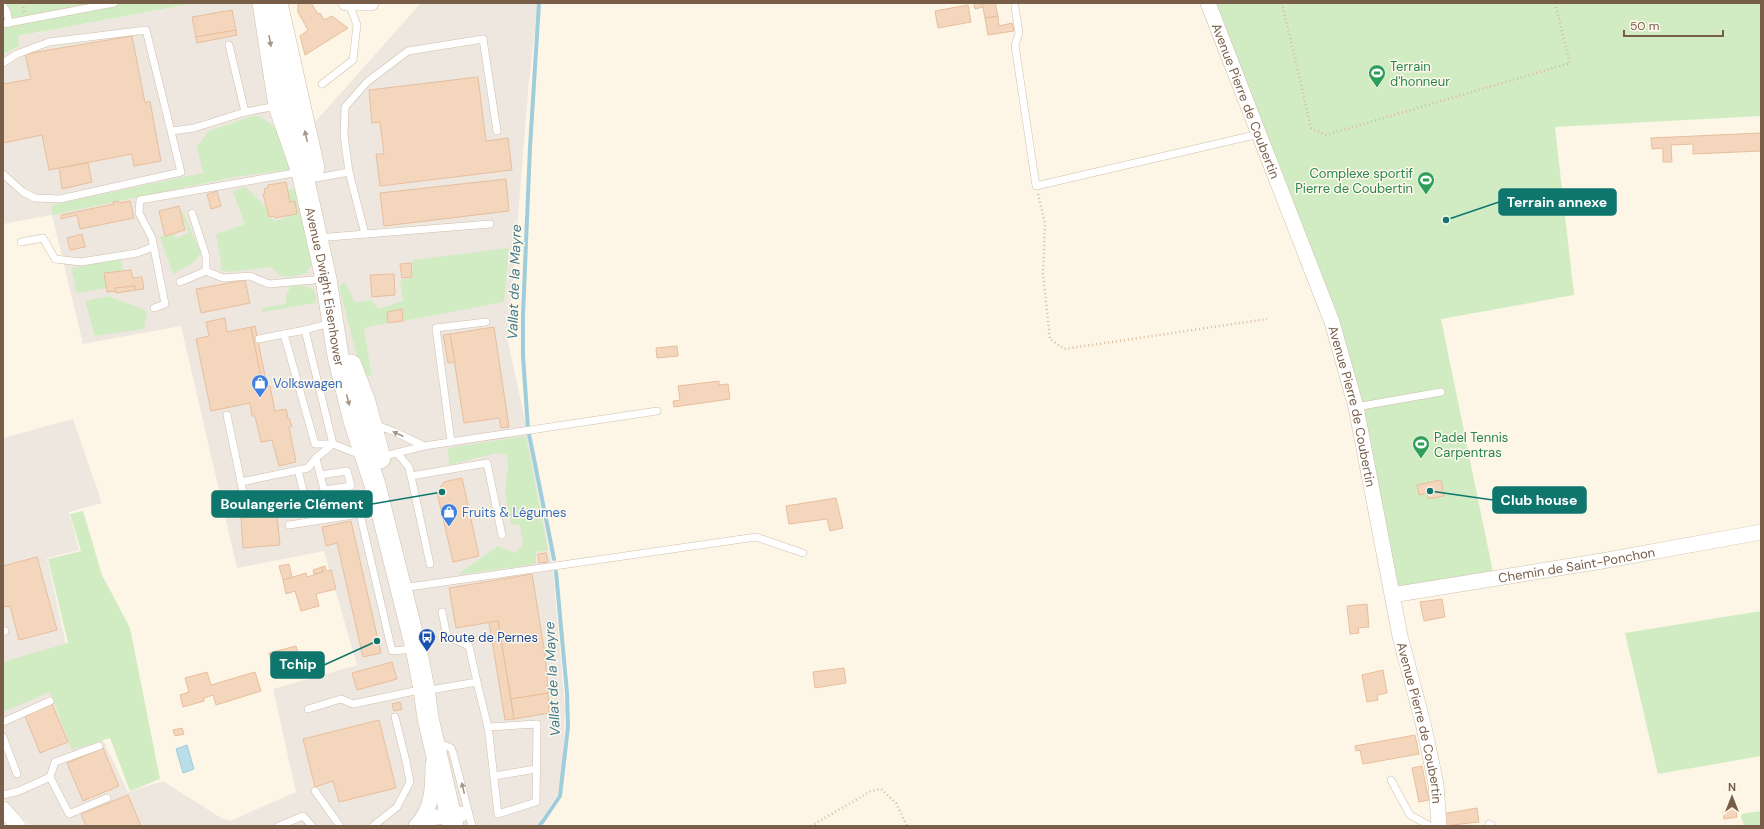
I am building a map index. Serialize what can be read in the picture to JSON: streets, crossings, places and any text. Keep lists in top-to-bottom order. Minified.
{"streets":{"main road":["Avenue Dwight Eisenhower"],"street":["Avenue Pierre de Coubertin","Chemin de Saint-Ponchon"]},"crossings":[["Avenue Pierre de Coubertin","Chemin de Saint-Ponchon"]],"water":["Vallat de la Mayre"],"places":{"sports":["Terrain d'honneur","Complexe sportif Pierre de Coubertin","Padel Tennis Carpentras"],"other":["Terrain annexe","Club house","Boulangerie Clément","Tchip"],"shop":["Volkswagen","Fruits & Légumes"],"bus stop":["Route de Pernes"]},"scale_bar":"50 m","north":"top"}
